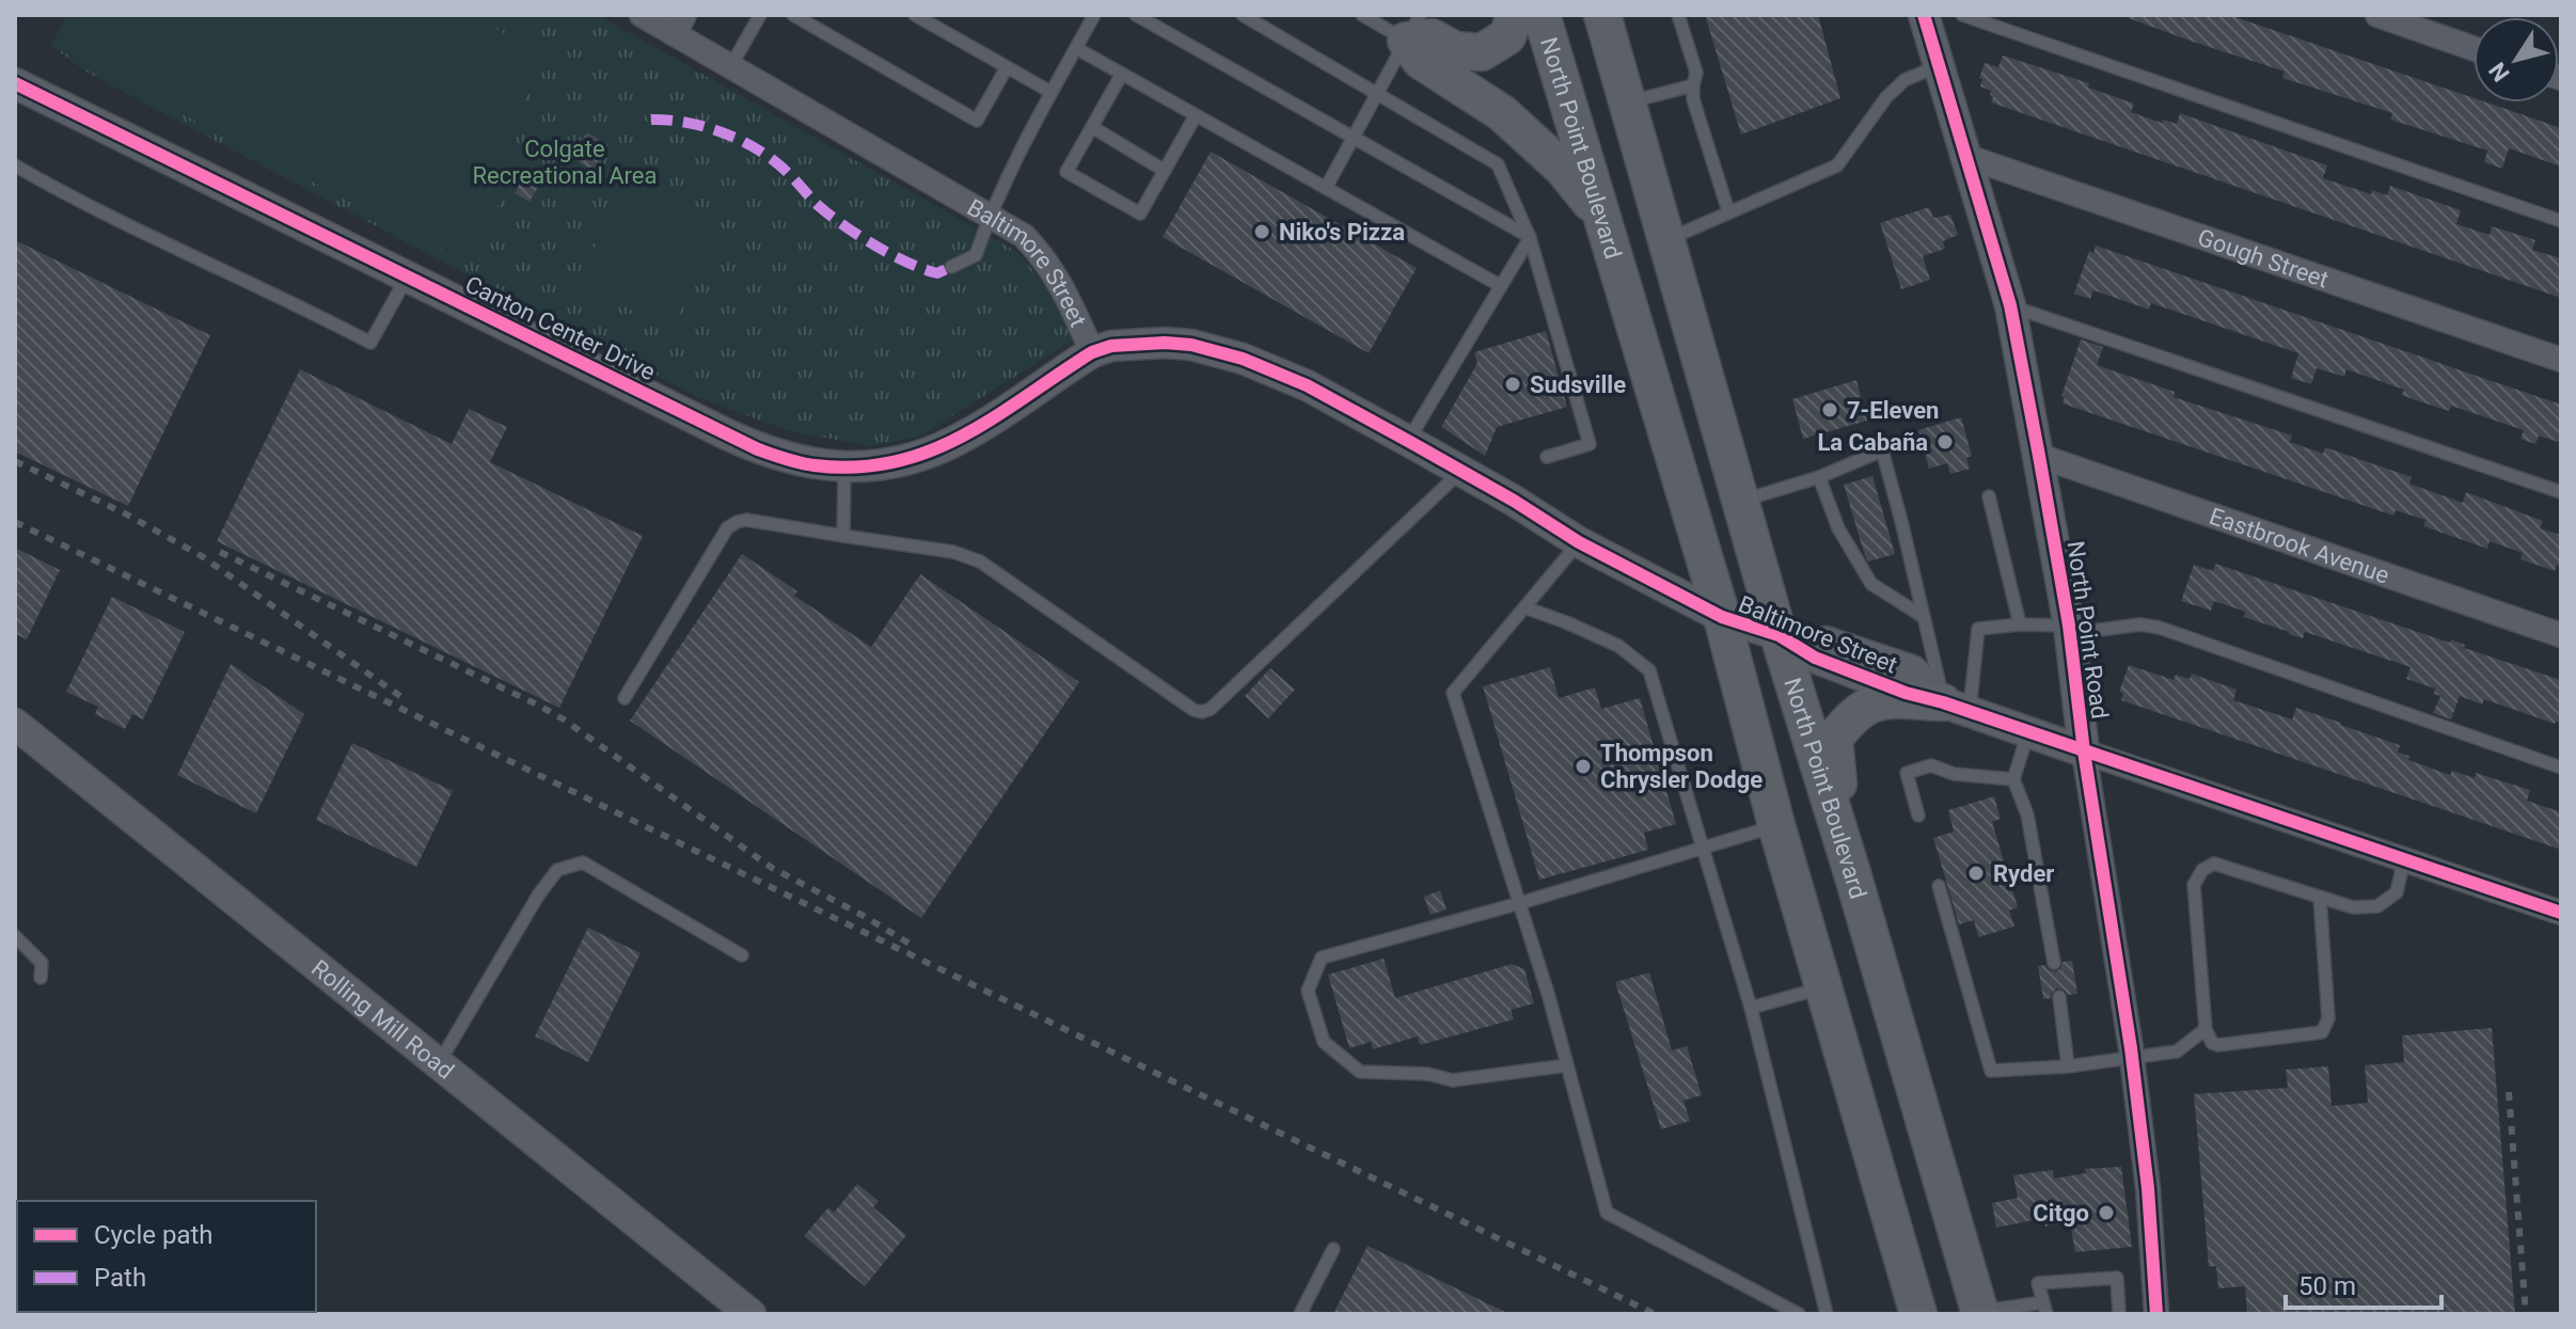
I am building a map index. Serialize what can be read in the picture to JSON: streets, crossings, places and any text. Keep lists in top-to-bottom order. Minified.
{"streets":{"main road":["North Point Boulevard"],"street":["Gough Street","Baltimore Street","Canton Center Drive","Eastbrook Avenue","North Point Road","Rolling Mill Road"]},"crossings":[["North Point Boulevard","Baltimore Street"],["Gough Street","North Point Road"],["Baltimore Street","Canton Center Drive"],["Baltimore Street","North Point Road"],["Eastbrook Avenue","North Point Road"]],"parks":["Colgate Recreational Area"],"places":["Niko's Pizza","Sudsville","7-Eleven","La Cabaña","Thompson Chrysler Dodge","Ryder","Citgo"],"legend":["Cycle path","Path"],"scale_bar":"50 m","north":"bottom left"}
